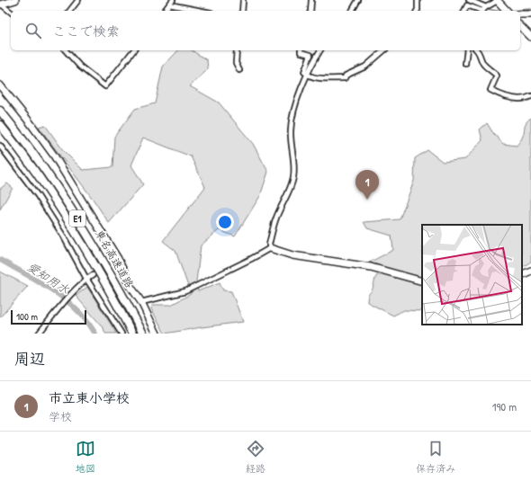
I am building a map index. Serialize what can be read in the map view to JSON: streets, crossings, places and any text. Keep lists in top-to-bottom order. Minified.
{"streets":{"highway":["E1","東名高速道路"]},"water":["愛知用水"],"scale_bar":"100 m","page":{"search":"ここで検索","pins":"1","scale":"100 m","heading":"周辺","list":[{"mark":"1","name":"市立東小学校","note":"学校","value":"190 m"}],"nav":["地図","経路","保存済み"]}}
